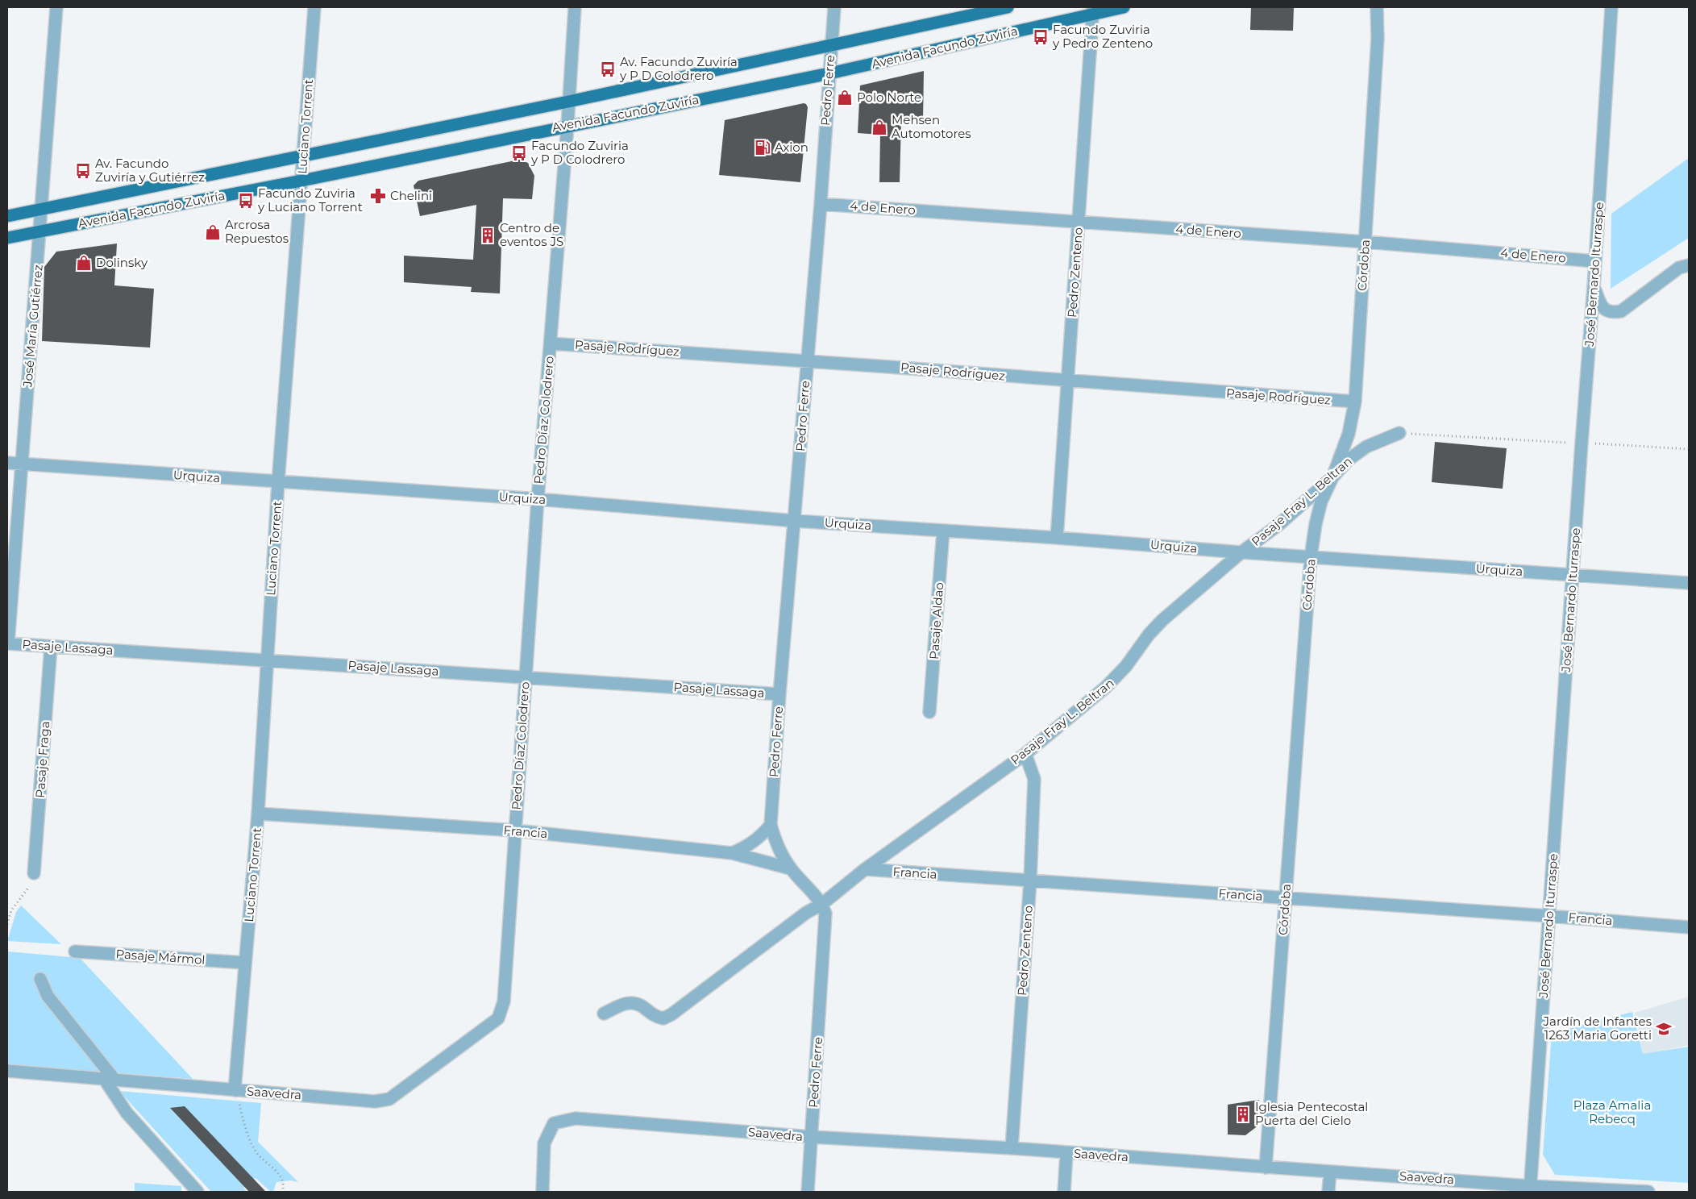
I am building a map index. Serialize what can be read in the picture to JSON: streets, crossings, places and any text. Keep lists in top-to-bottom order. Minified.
{"streets":{"main road":["Avenida Facundo Zuviría"],"street":["Pedro Ferre","Luciano Torrent","4 de Enero","Córdoba","Pedro Zenteno","José Bernardo Iturraspe","José María Gutiérrez","Pasaje Rodríguez","Pedro Díaz Colodrero","Urquiza","Pasaje Fray L. Beltran","Pasaje Aldao","Pasaje Lassaga","Pasaje Fraga","Francia","Pasaje Mármol","Saavedra"]},"crossings":[["Avenida Facundo Zuviría","Pedro Ferre"],["Avenida Facundo Zuviría","Luciano Torrent"],["Avenida Facundo Zuviría","Pedro Zenteno"],["Avenida Facundo Zuviría","José María Gutiérrez"],["Avenida Facundo Zuviría","Pedro Díaz Colodrero"],["Pedro Ferre","4 de Enero"],["Pedro Ferre","Pasaje Rodríguez"],["Pedro Ferre","Urquiza"],["Pedro Ferre","Pasaje Fray L. Beltran"],["Pedro Ferre","Pasaje Lassaga"],["Pedro Ferre","Francia"],["Pedro Ferre","Saavedra"],["Luciano Torrent","Urquiza"],["Luciano Torrent","Pasaje Lassaga"],["Luciano Torrent","Francia"],["Luciano Torrent","Pasaje Mármol"],["Luciano Torrent","Saavedra"],["4 de Enero","Córdoba"],["4 de Enero","Pedro Zenteno"],["4 de Enero","José Bernardo Iturraspe"],["Córdoba","Pasaje Rodríguez"],["Córdoba","Urquiza"],["Córdoba","Pasaje Fray L. Beltran"],["Córdoba","Francia"],["Córdoba","Saavedra"],["Pedro Zenteno","Pasaje Rodríguez"],["Pedro Zenteno","Urquiza"],["Pedro Zenteno","Pasaje Fray L. Beltran"],["Pedro Zenteno","Francia"],["Pedro Zenteno","Saavedra"],["José Bernardo Iturraspe","Urquiza"],["José Bernardo Iturraspe","Francia"],["José Bernardo Iturraspe","Saavedra"],["José María Gutiérrez","Urquiza"],["José María Gutiérrez","Pasaje Lassaga"],["Pasaje Rodríguez","Pedro Díaz Colodrero"],["Pedro Díaz Colodrero","Urquiza"],["Pedro Díaz Colodrero","Pasaje Lassaga"],["Pedro Díaz Colodrero","Francia"],["Pedro Díaz Colodrero","Saavedra"],["Urquiza","Pasaje Fray L. Beltran"],["Urquiza","Pasaje Aldao"],["Pasaje Fray L. Beltran","Francia"],["Pasaje Lassaga","Pasaje Fraga"]],"parks":["Plaza Amalia Rebecq"],"places":{"bus stop":["Facundo Zuviria y Pedro Zenteno","Av. Facundo Zuviría y P D Colodrero","Facundo Zuviria y P D Colodrero","Av. Facundo Zuviría y Gutiérrez","Facundo Zuviria y Luciano Torrent"],"shop":["Polo Norte","Mehsen Automotores","Arcrosa Repuestos","Dolinsky"],"fuel station":["Axion"],"pharmacy":["Chelini"],"building":["Centro de eventos JS","Iglesia Pentecostal Puerta del Cielo"],"school or university":["Jardín de Infantes 1263 Maria Goretti"]}}
